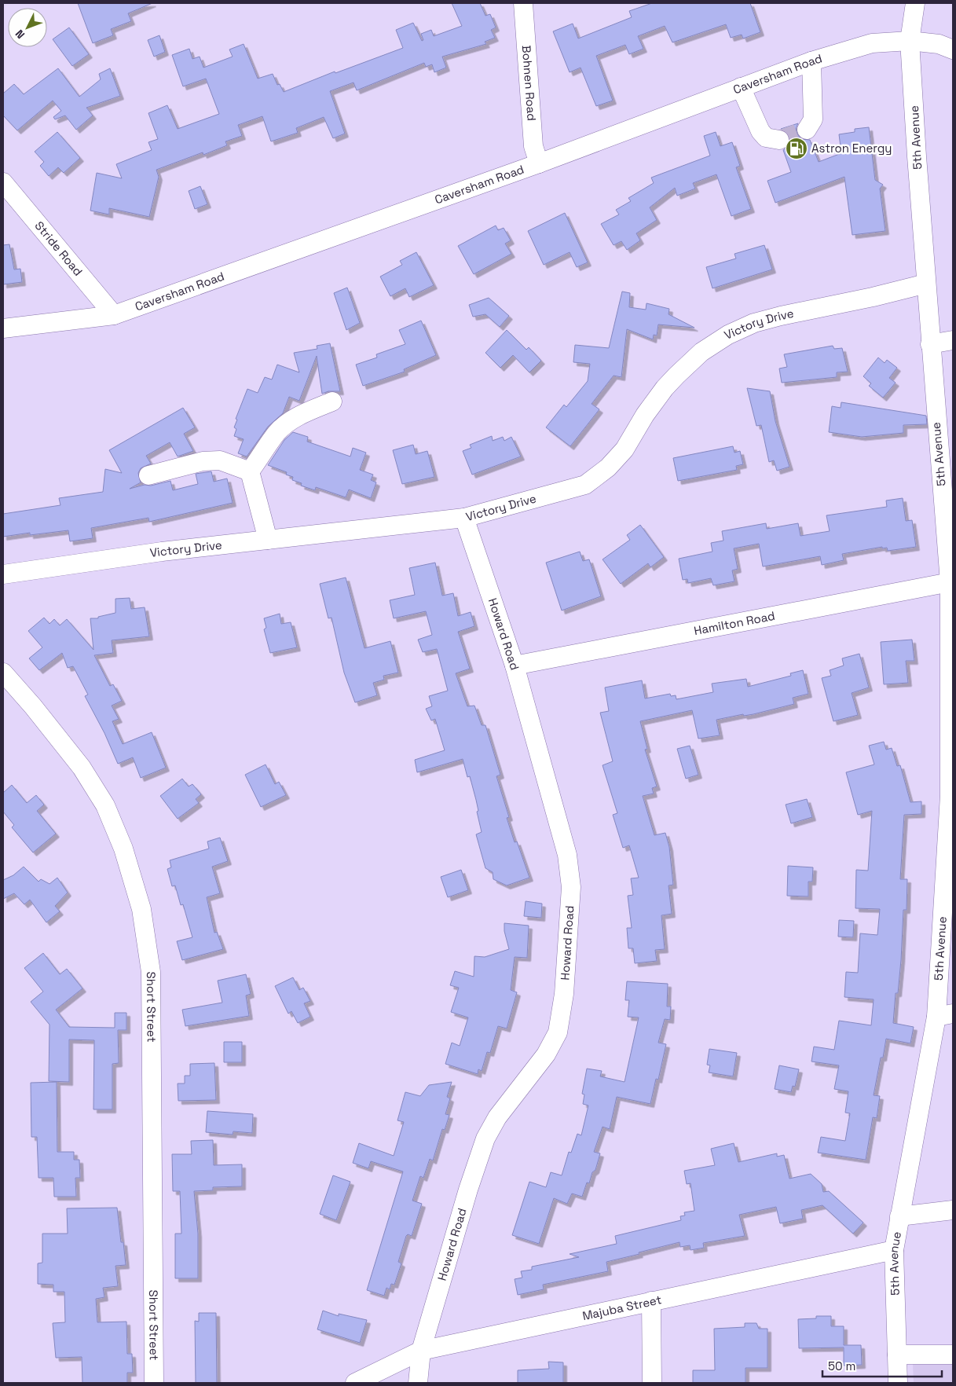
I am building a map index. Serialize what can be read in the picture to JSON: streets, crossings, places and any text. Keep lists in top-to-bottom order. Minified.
{"streets":{"street":["Caversham Road","Bohnen Road","5th Avenue","Stride Road","Victory Drive","Hamilton Road","Howard Road","Short Street","Majuba Street"]},"crossings":[["Caversham Road","Bohnen Road"],["Caversham Road","5th Avenue"],["Caversham Road","Stride Road"],["5th Avenue","Victory Drive"],["5th Avenue","Hamilton Road"],["5th Avenue","Majuba Street"],["Victory Drive","Howard Road"],["Hamilton Road","Howard Road"],["Howard Road","Majuba Street"]],"places":{"fuel station":["Astron Energy"]},"scale_bar":"50 m","north":"bottom left"}
